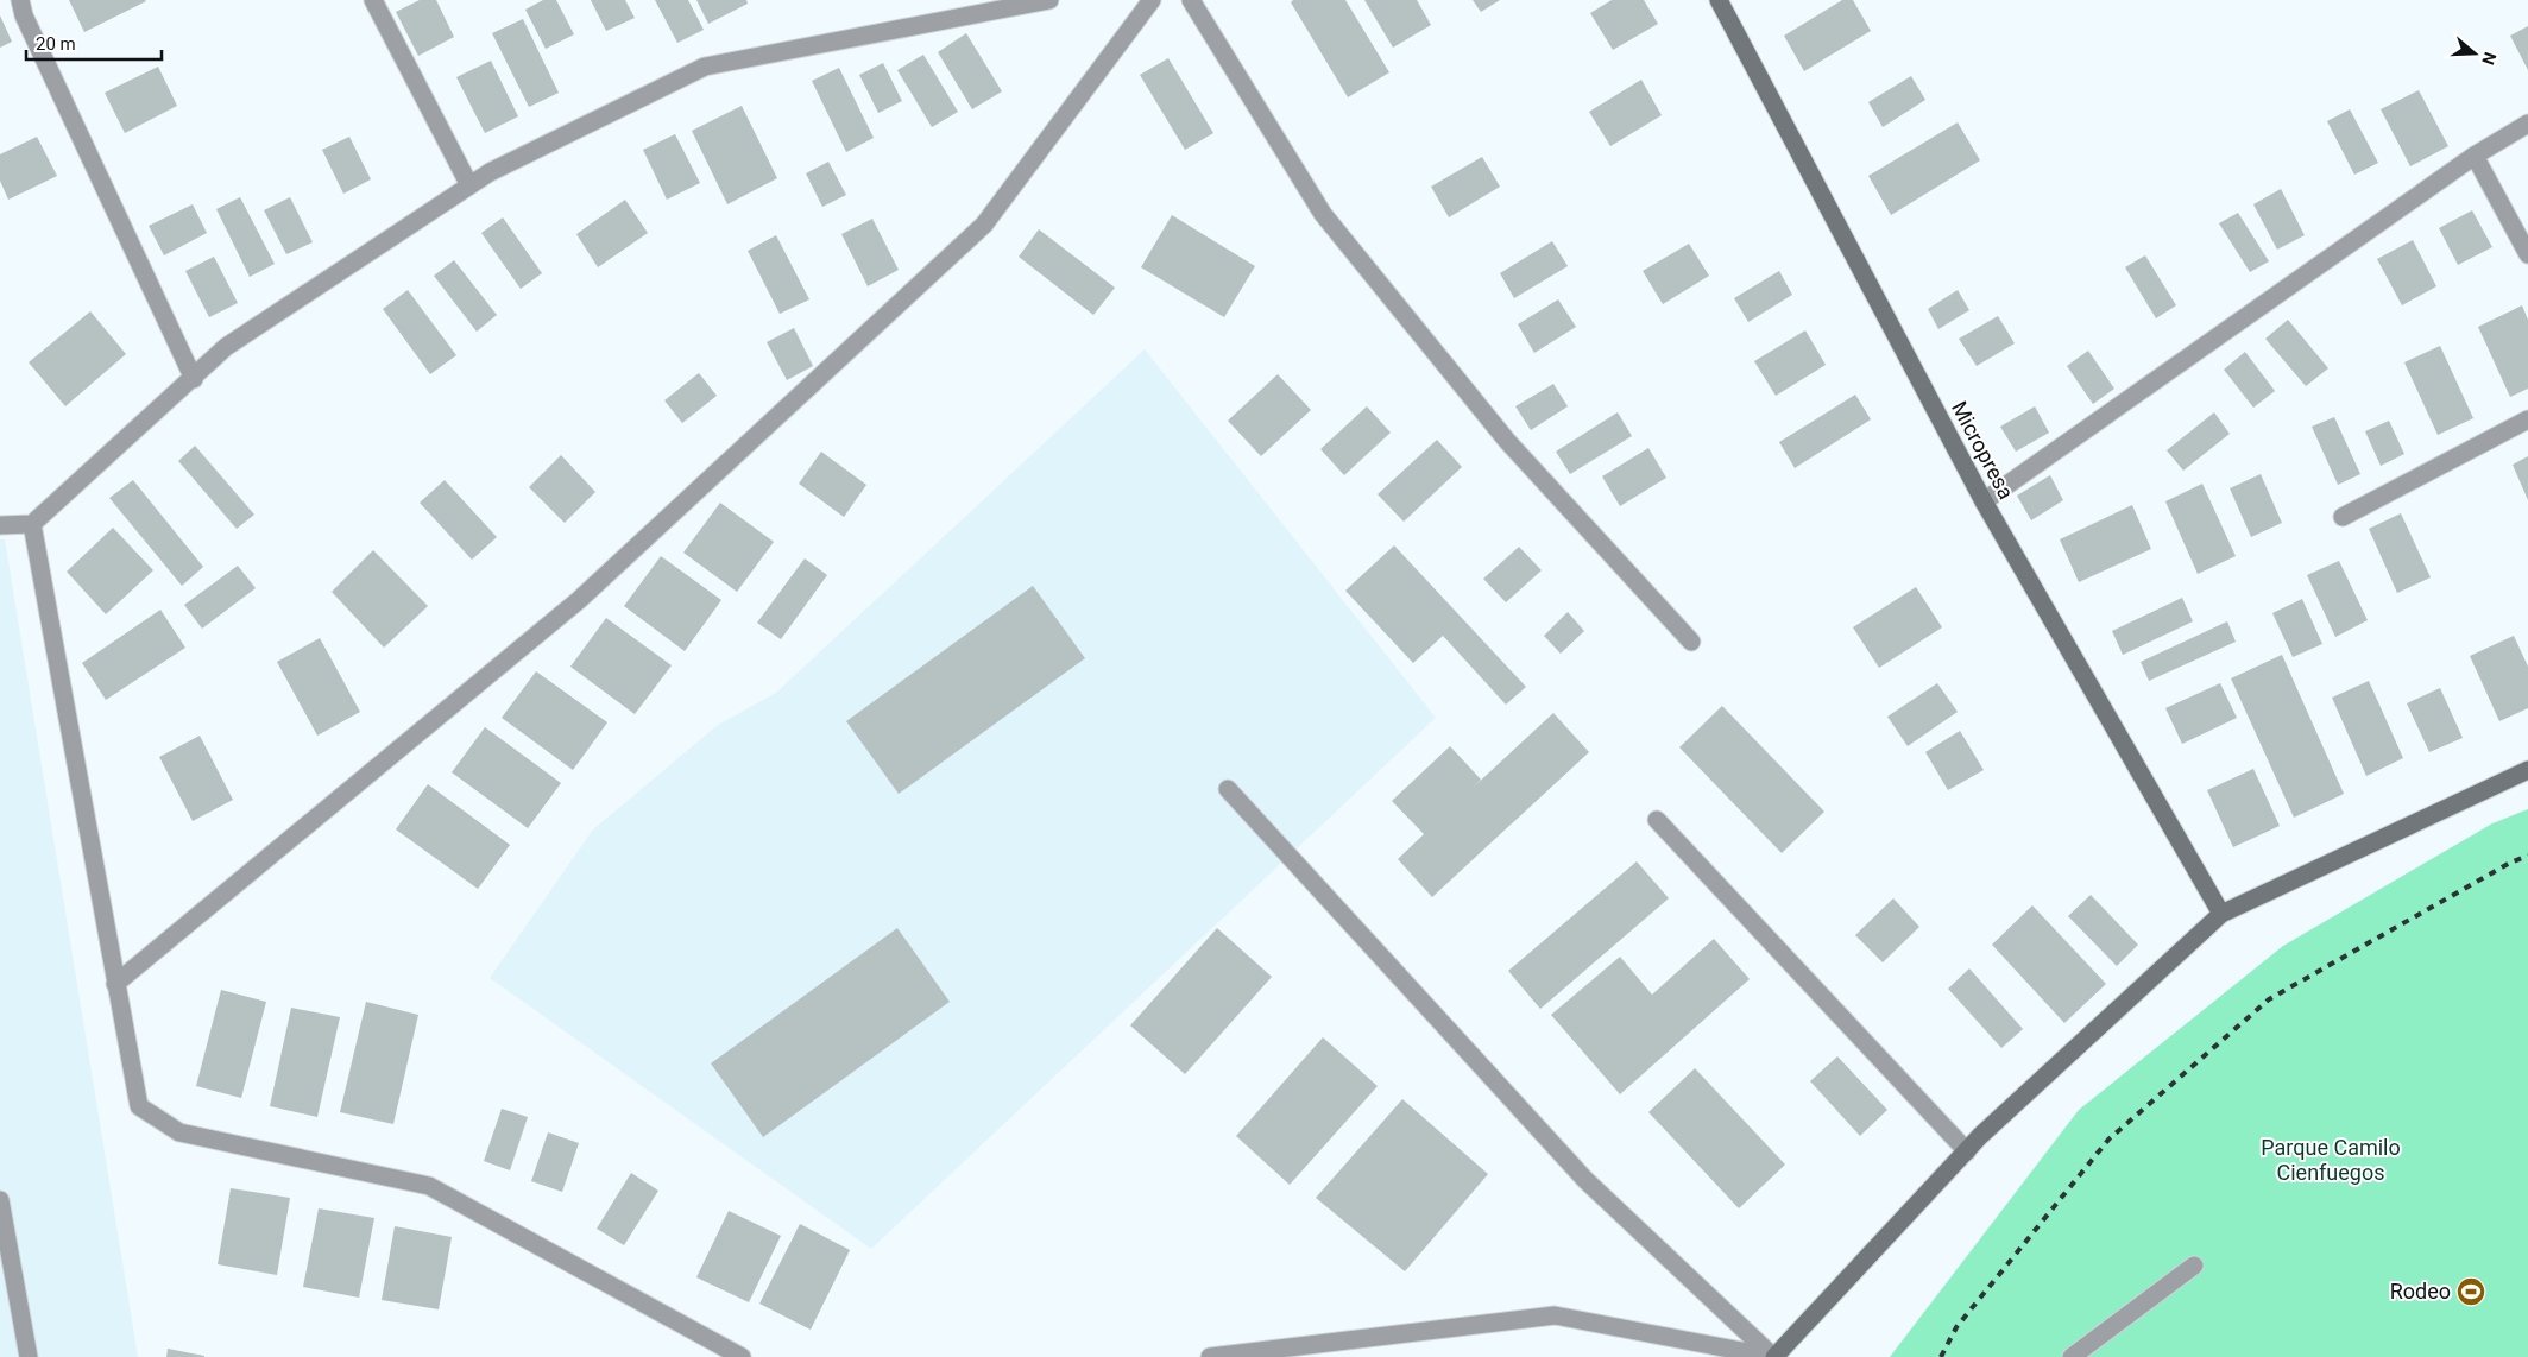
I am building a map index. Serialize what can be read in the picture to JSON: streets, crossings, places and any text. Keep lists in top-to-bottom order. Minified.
{"streets":{"street":["Micropresa"]},"parks":["Parque Camilo Cienfuegos"],"places":{"sports":["Rodeo"]},"scale_bar":"20 m","north":"right"}
